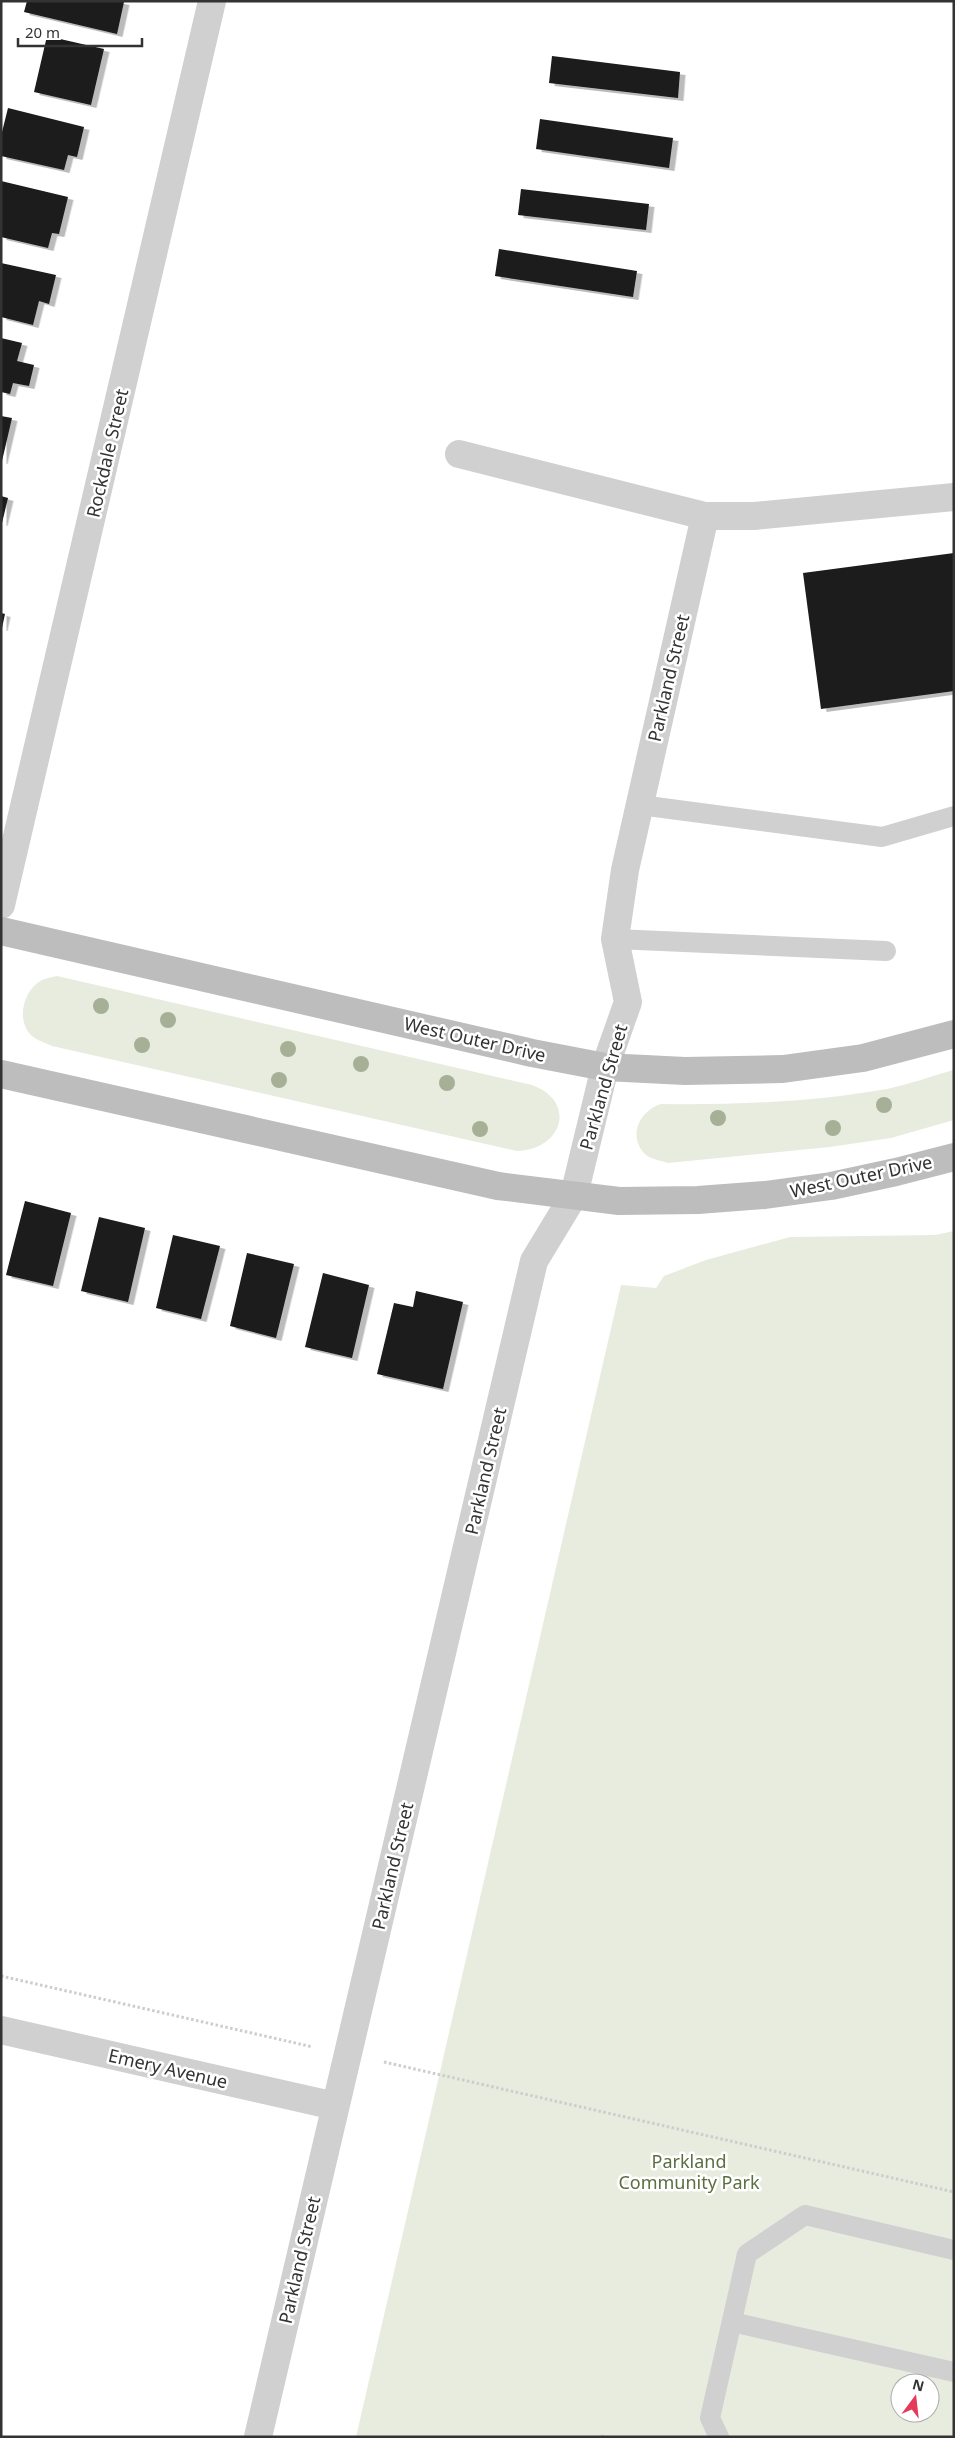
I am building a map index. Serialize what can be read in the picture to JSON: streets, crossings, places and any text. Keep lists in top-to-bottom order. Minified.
{"streets":{"main road":["West Outer Drive"],"street":["Rockdale Street","Parkland Street","Emery Avenue"]},"crossings":[["Parkland Street","West Outer Drive"],["Parkland Street","Emery Avenue"]],"parks":["Parkland Community Park"],"scale_bar":"20 m","north":"top"}
